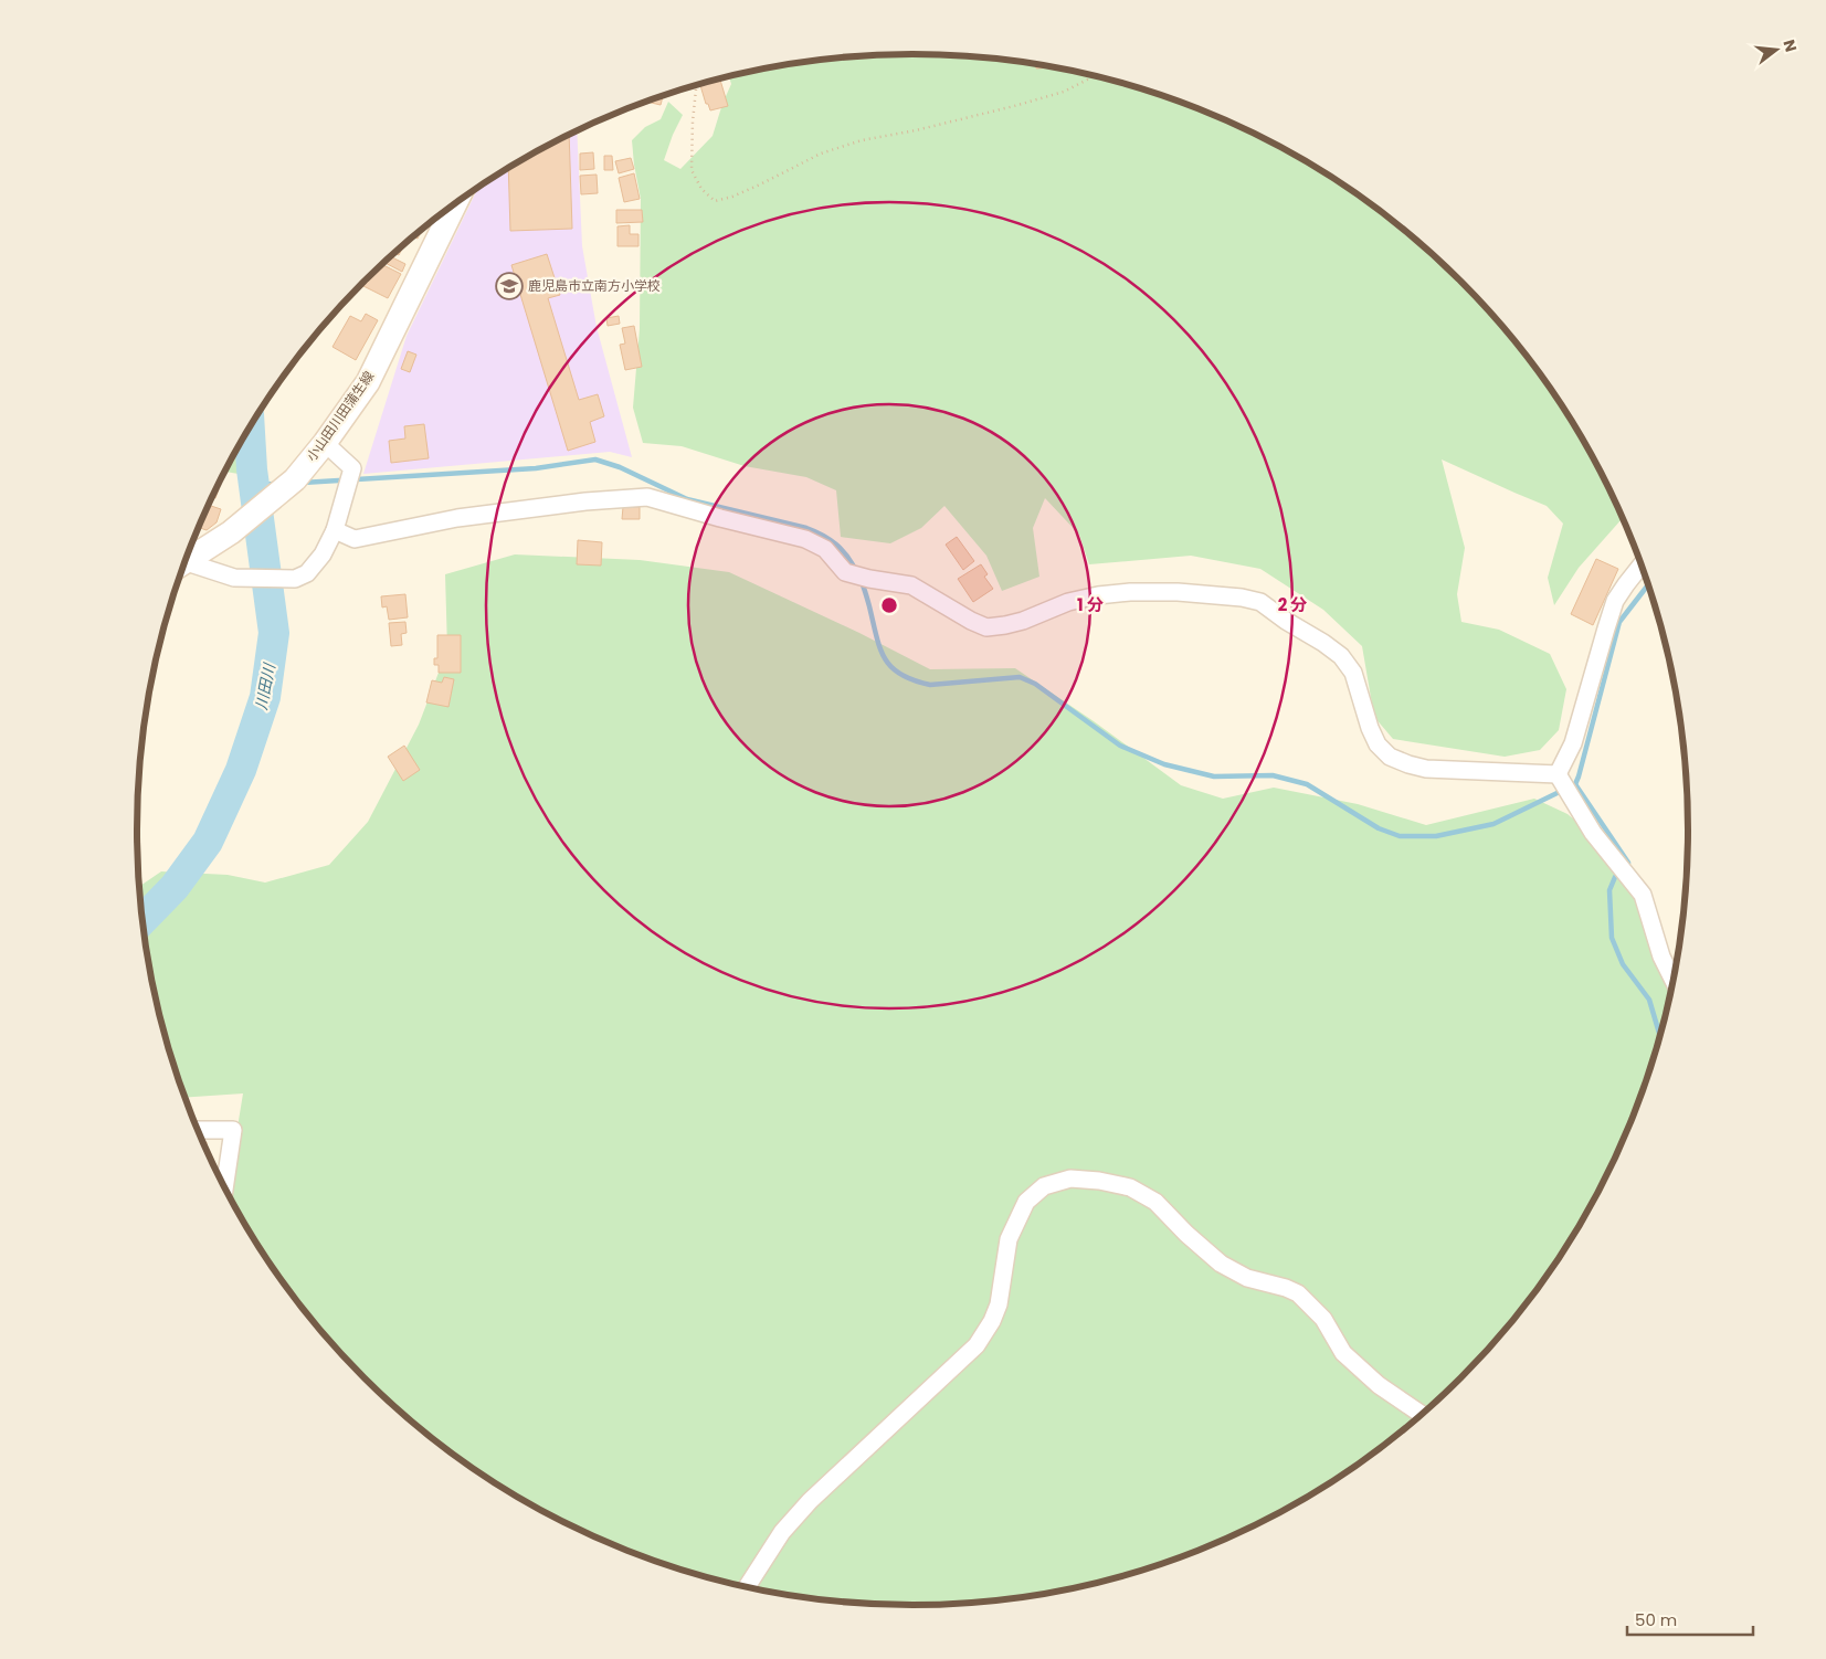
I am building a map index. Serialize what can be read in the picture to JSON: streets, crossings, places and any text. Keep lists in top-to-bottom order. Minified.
{"streets":{"main road":["小山田川田蒲生線"]},"water":["川田川"],"places":{"school or university":["鹿児島市立南方小学校"]},"scale_bar":"50 m","north":"right","rings":["1 分","2 分"]}
